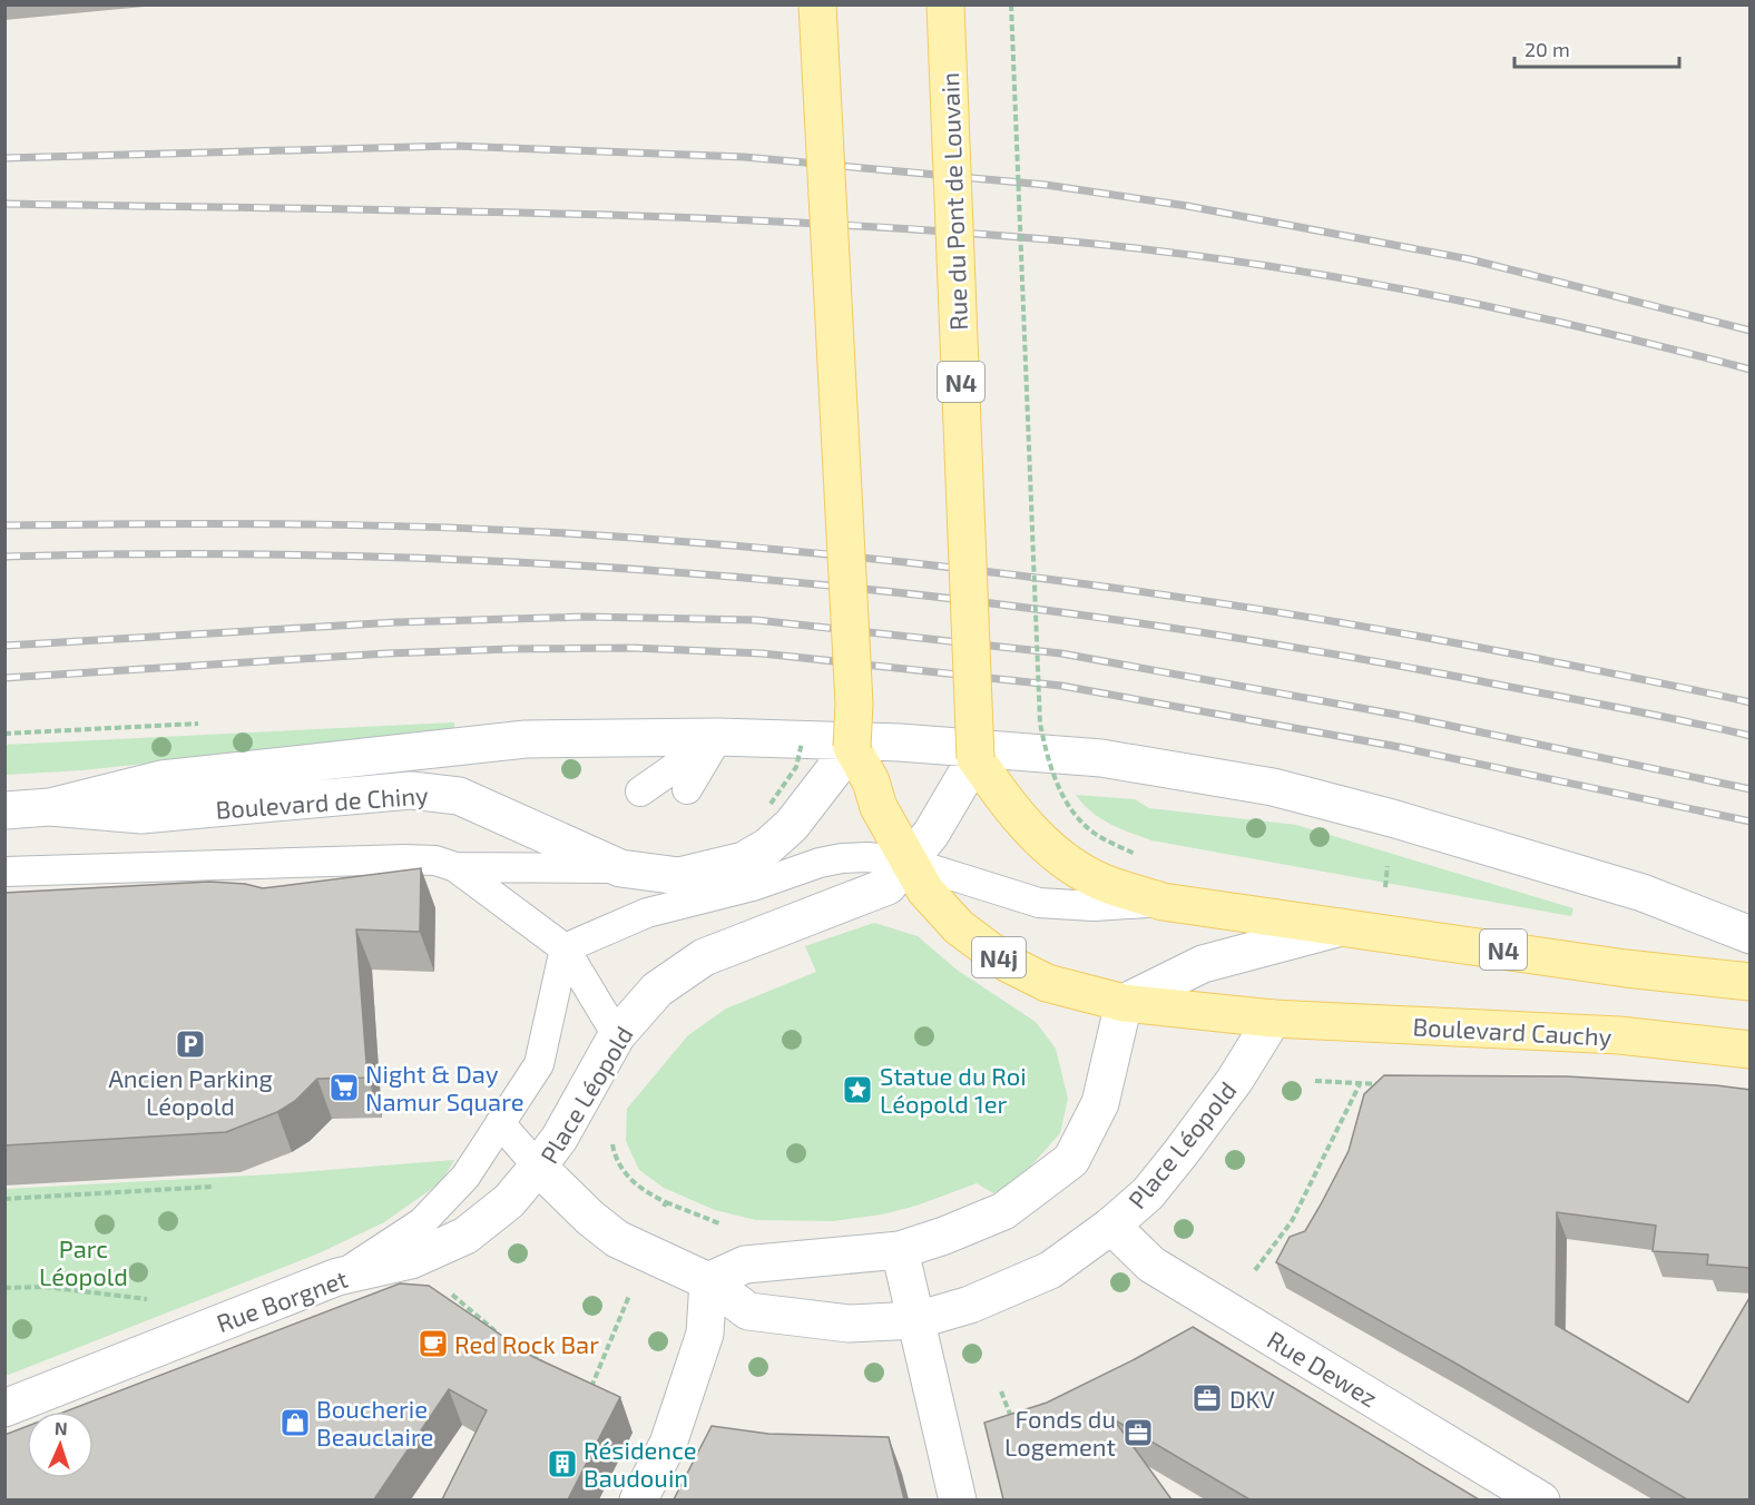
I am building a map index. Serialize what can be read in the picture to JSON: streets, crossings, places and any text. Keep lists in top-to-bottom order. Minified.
{"streets":{"main road":["Rue du Pont de Louvain","N4","Boulevard de Chiny","N4j","Boulevard Cauchy","Place Léopold","Rue Borgnet","Rue Dewez"]},"crossings":[["Rue du Pont de Louvain","N4"],["Rue du Pont de Louvain","Place Léopold"],["N4","Place Léopold"],["Boulevard de Chiny","N4j"],["N4j","Boulevard Cauchy"],["N4j","Place Léopold"],["Boulevard Cauchy","Place Léopold"],["Place Léopold","Rue Borgnet"],["Place Léopold","Rue Dewez"]],"parks":["Parc Léopold"],"places":{"parking":["Ancien Parking Léopold"],"supermarket":["Night & Day Namur Square"],"place":["Statue du Roi Léopold 1er"],"cafe":["Red Rock Bar"],"office":["DKV","Fonds du Logement"],"shop":["Boucherie Beauclaire"],"building":["Résidence Baudouin"]},"scale_bar":"20 m","north":"top"}
